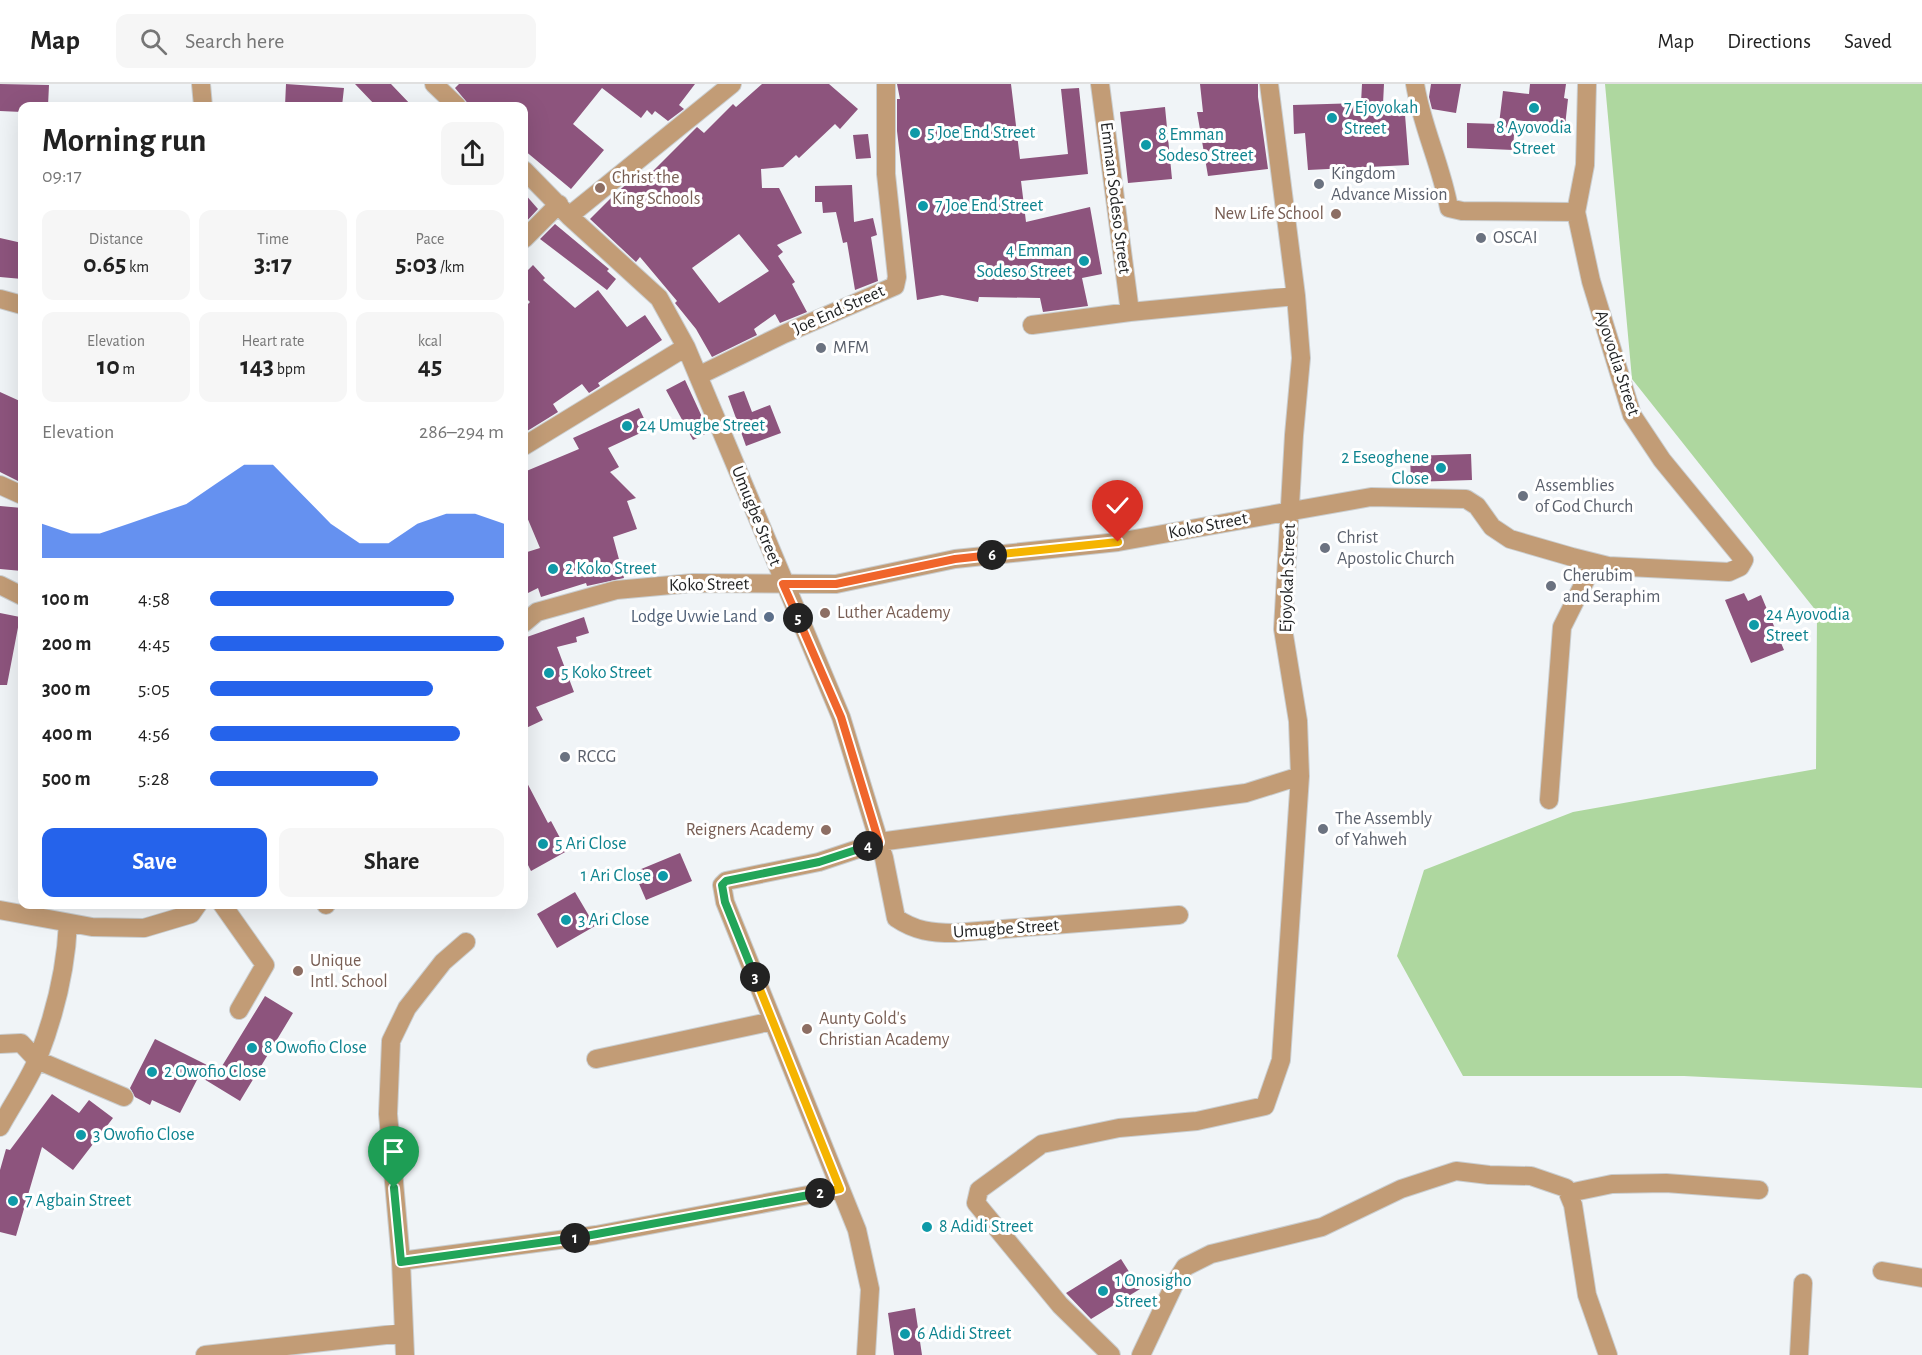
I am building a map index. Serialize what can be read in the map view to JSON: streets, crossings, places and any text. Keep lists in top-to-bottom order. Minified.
{"streets":{"street":["Emman Sodeso Street","Joe End Street","Ayovodia Street","Umugbe Street","Koko Street","Ejoyokah Street"]},"crossings":[["Joe End Street","Umugbe Street"],["Ayovodia Street","Koko Street"],["Umugbe Street","Koko Street"],["Koko Street","Ejoyokah Street"]],"places":["8 Ayovodia Street","7 Ejoyokah Street","5 Joe End Street","8 Emman Sodeso Street","Kingdom Advance Mission","Christ the King Schools","7 Joe End Street","New Life School","OSCAI","4 Emman Sodeso Street","MFM","24 Umugbe Street","2 Eseoghene Close","Assemblies of God Church","Christ Apostolic Church","2 Koko Street","Cherubim and Seraphim","Luther Academy","Lodge Uvwie Land","24 Ayovodia Street","5 Koko Street","RCCG","The Assembly of Yahweh","Reigners Academy","5 Ari Close","1 Ari Close","3 Ari Close","Unique Intl. School","Aunty Gold's Christian Academy","8 Owofio Close","2 Owofio Close","3 Owofio Close","7 Agbain Street","8 Adidi Street","1 Onosigho Street","6 Adidi Street"],"page":{"header":"Map","search":"Search here","nav":["Map","Directions","Saved"],"heading":["Morning run","09:17"],"stats":[["Distance","0.65 km"],["Time","3:17"],["Pace","5:03 /km"],["Elevation","10 m"],["Heart rate","143 bpm"],["kcal","45"]],"chart":["Elevation","286–294 m"],"pins":["6","5","4","3","2","1"],"list":[{"name":"100 m","note":"4:58"},{"name":"200 m","note":"4:45"},{"name":"300 m","note":"5:05"},{"name":"400 m","note":"4:56"},{"name":"500 m","note":"5:28"}],"buttons":["Save","Share"]}}
